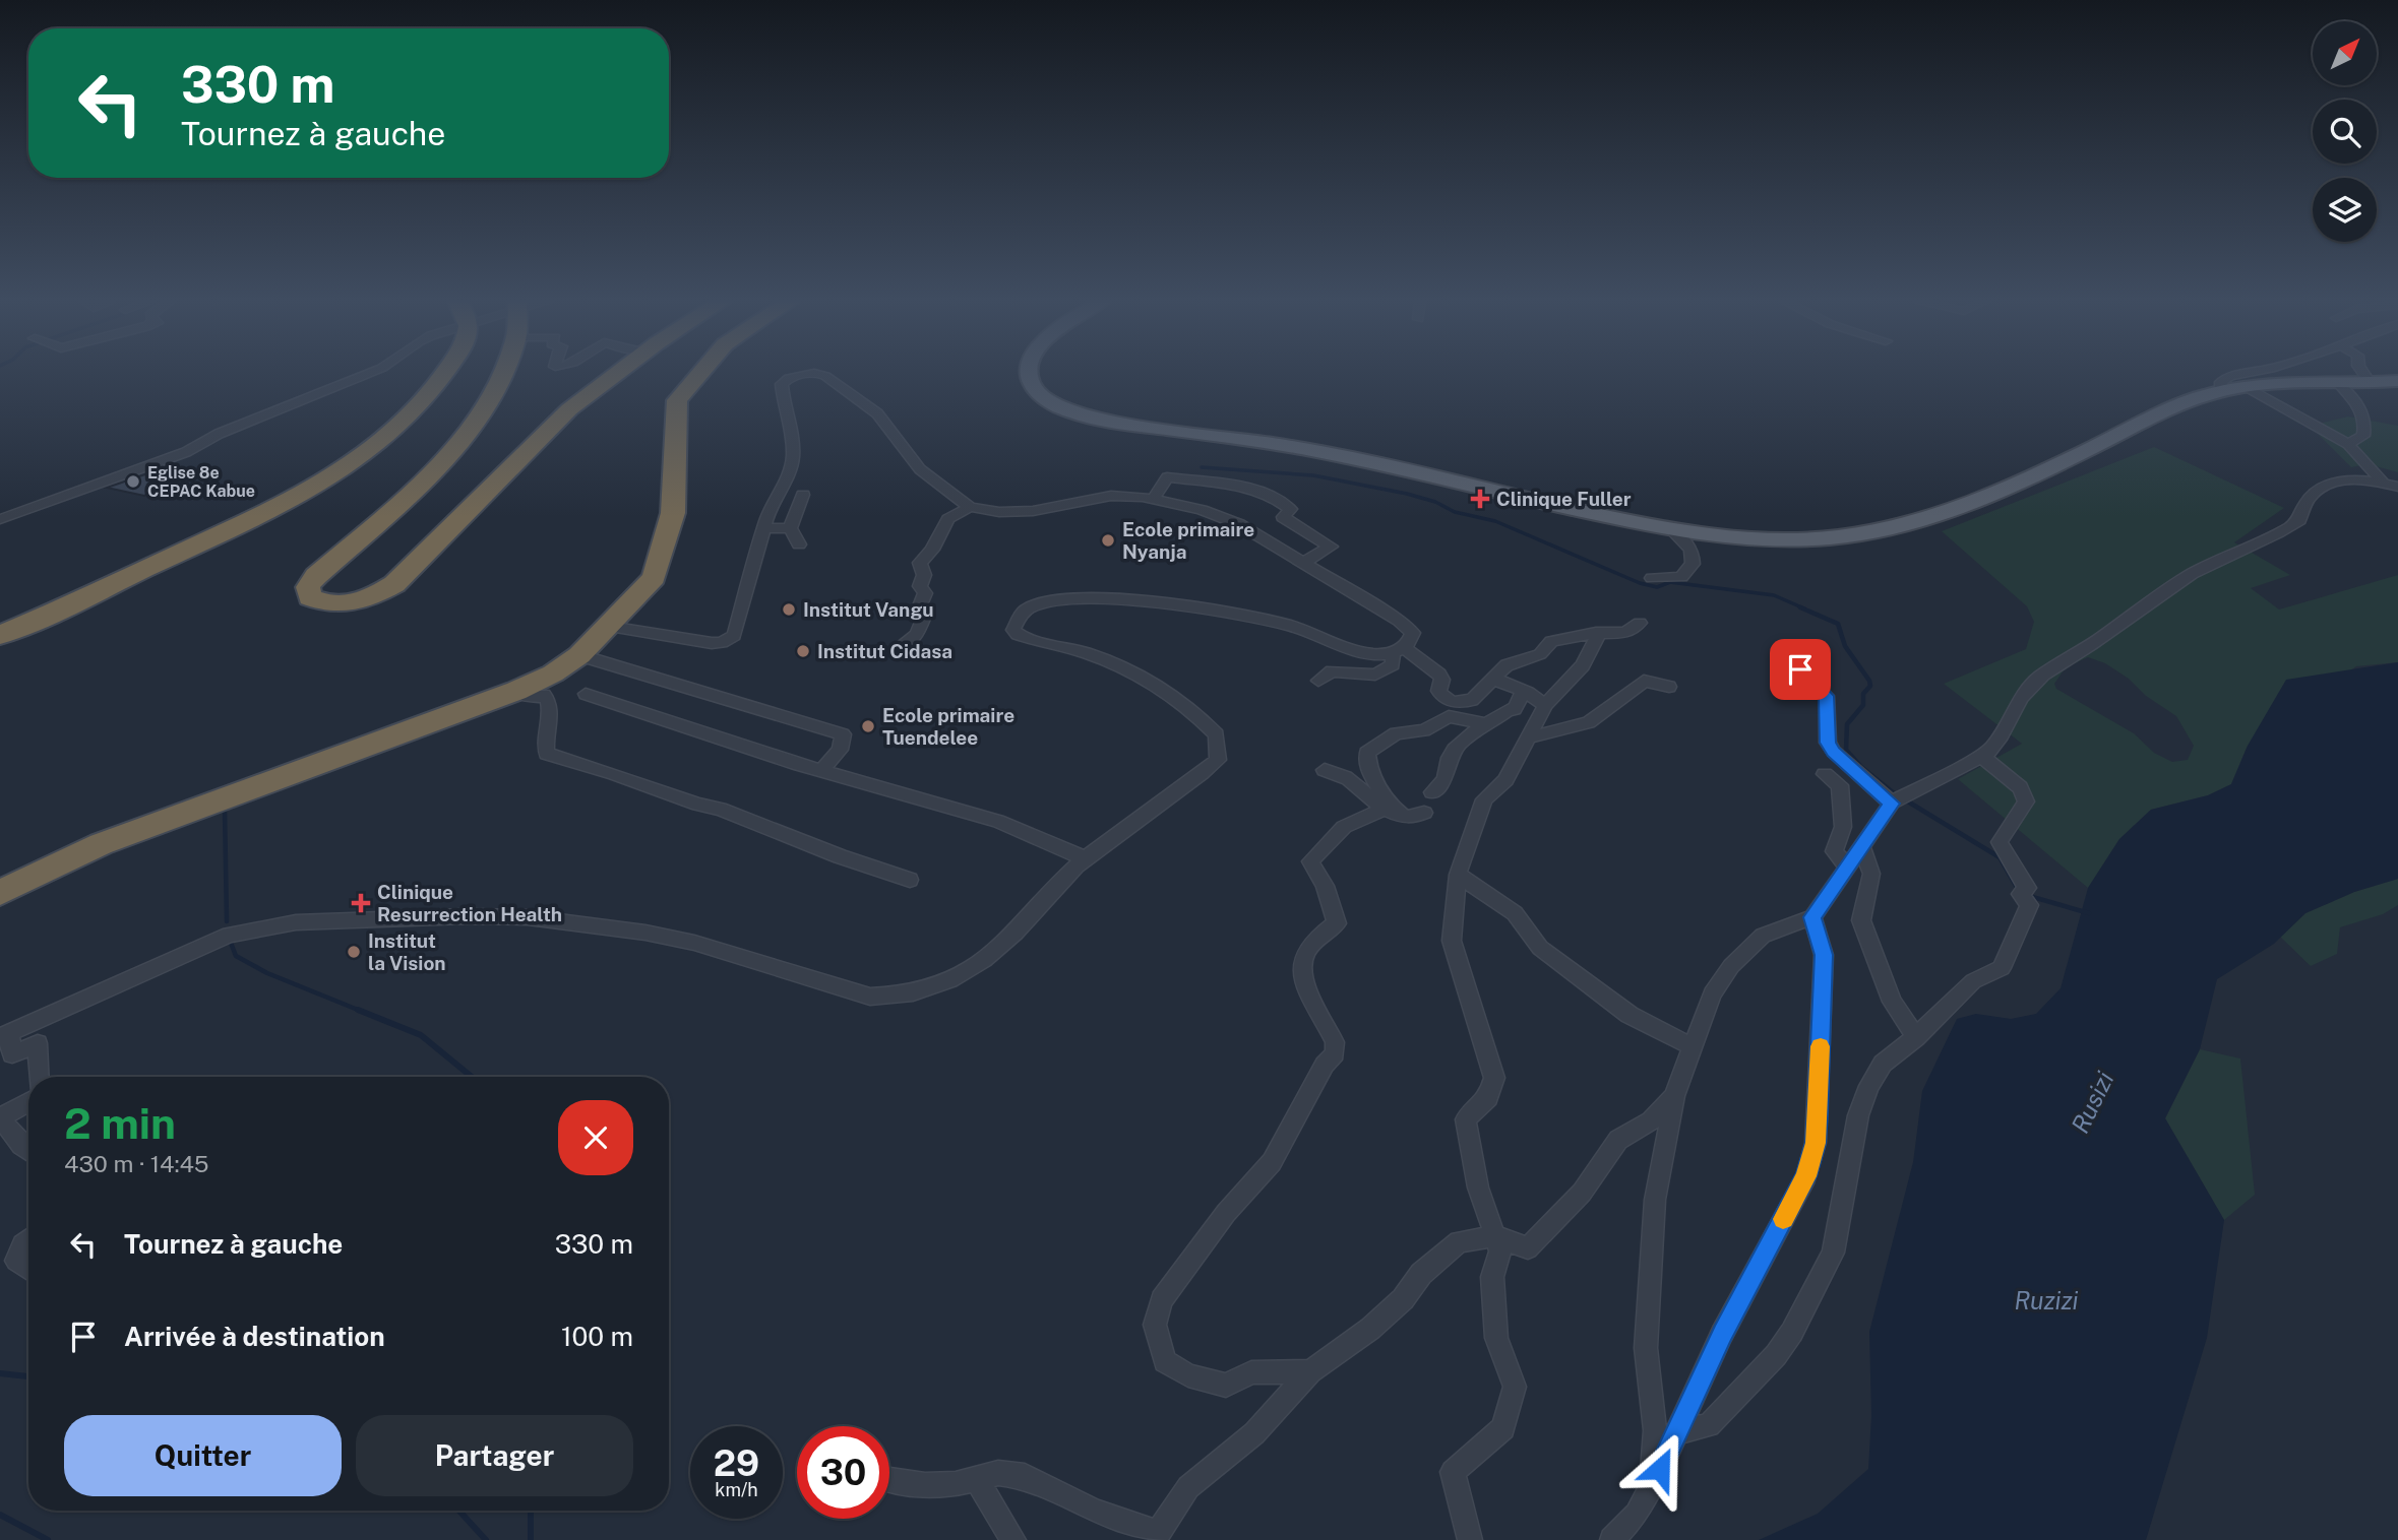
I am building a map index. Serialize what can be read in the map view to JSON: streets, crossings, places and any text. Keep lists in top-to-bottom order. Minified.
{"water":["Rusizi","Ruzizi"],"places":{"other":["Eglise 8e CEPAC Kabue","Ecole primaire Nyanja","Institut Vangu","Institut Cidasa","Ecole primaire Tuendelee","Institut la Vision"],"health":["Clinique Fuller","Clinique Resurrection Health"]},"north":"top right","page":{"turn":["330 m","Tournez à gauche"],"heading":["2 min","430 m · 14:45"],"list":[{"name":"Tournez à gauche","value":"330 m"},{"name":"Arrivée à destination","value":"100 m"}],"buttons":["Quitter","Partager"],"speed":"29 km/h","limit":"30"}}
